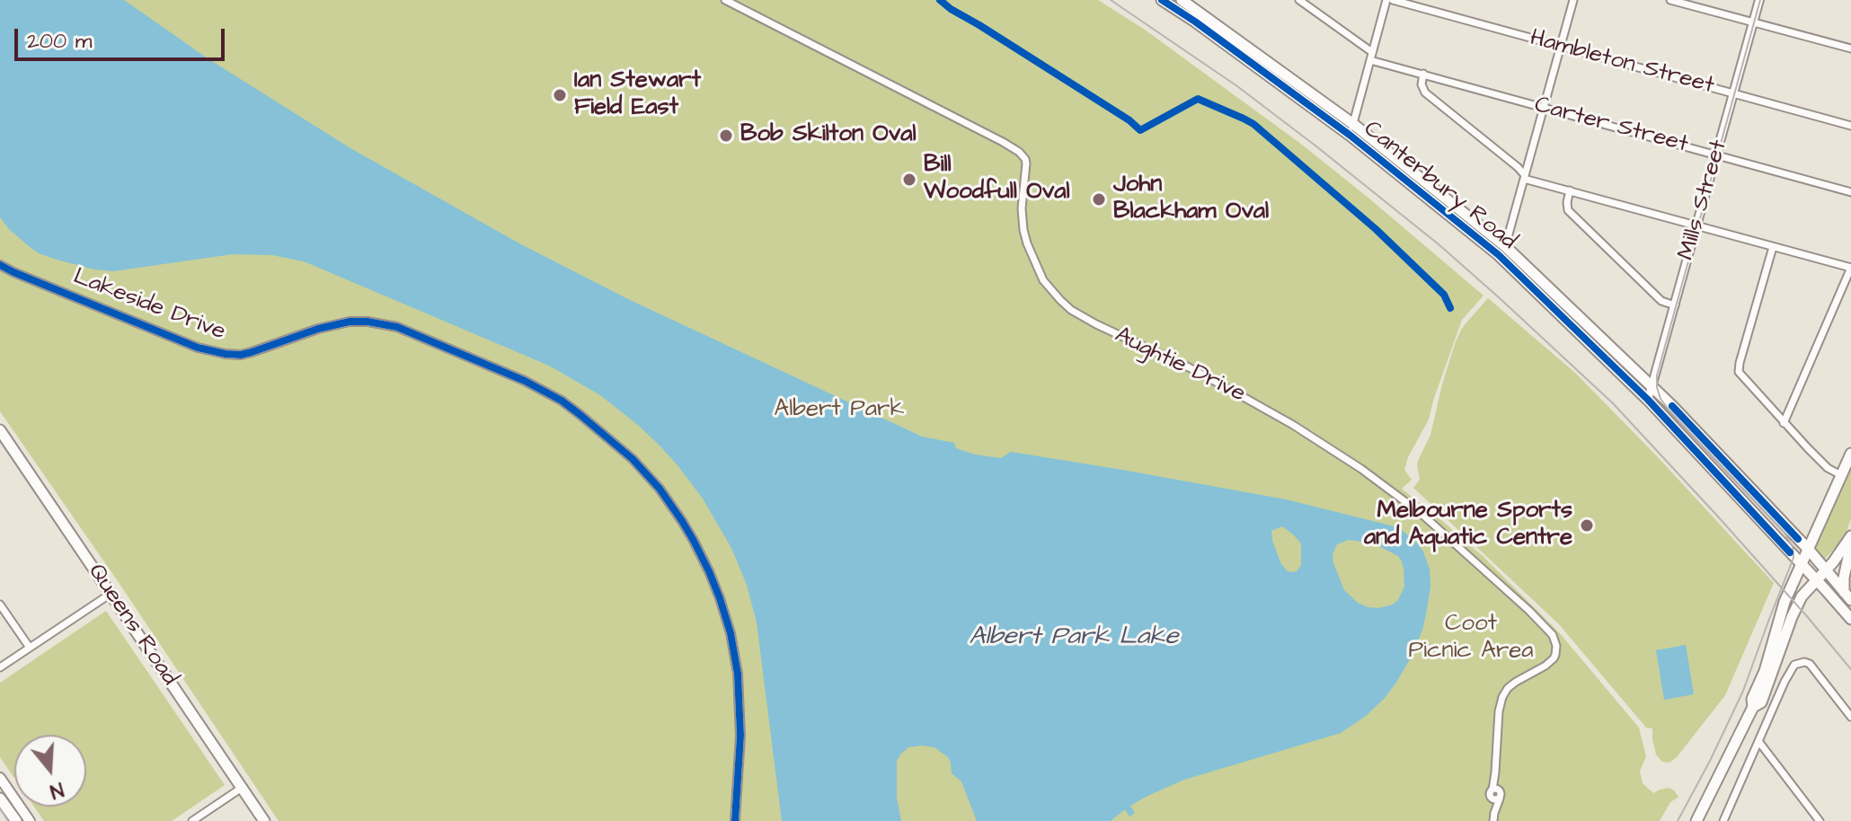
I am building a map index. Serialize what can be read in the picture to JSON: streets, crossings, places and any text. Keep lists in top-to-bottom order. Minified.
{"streets":{"main road":["Canterbury Road","Queens Road"],"street":["Hambleton Street","Carter Street","Mills Street","Lakeside Drive","Aughtie Drive"]},"crossings":[["Hambleton Street","Mills Street"],["Carter Street","Mills Street"],["Canterbury Road","Mills Street"]],"water":["Albert Park Lake"],"parks":["Albert Park","Coot Picnic Area"],"places":["Ian Stewart Field East","Bob Skilton Oval","Bill Woodfull Oval","John Blackham Oval","Melbourne Sports and Aquatic Centre"],"scale_bar":"200 m","north":"bottom"}
